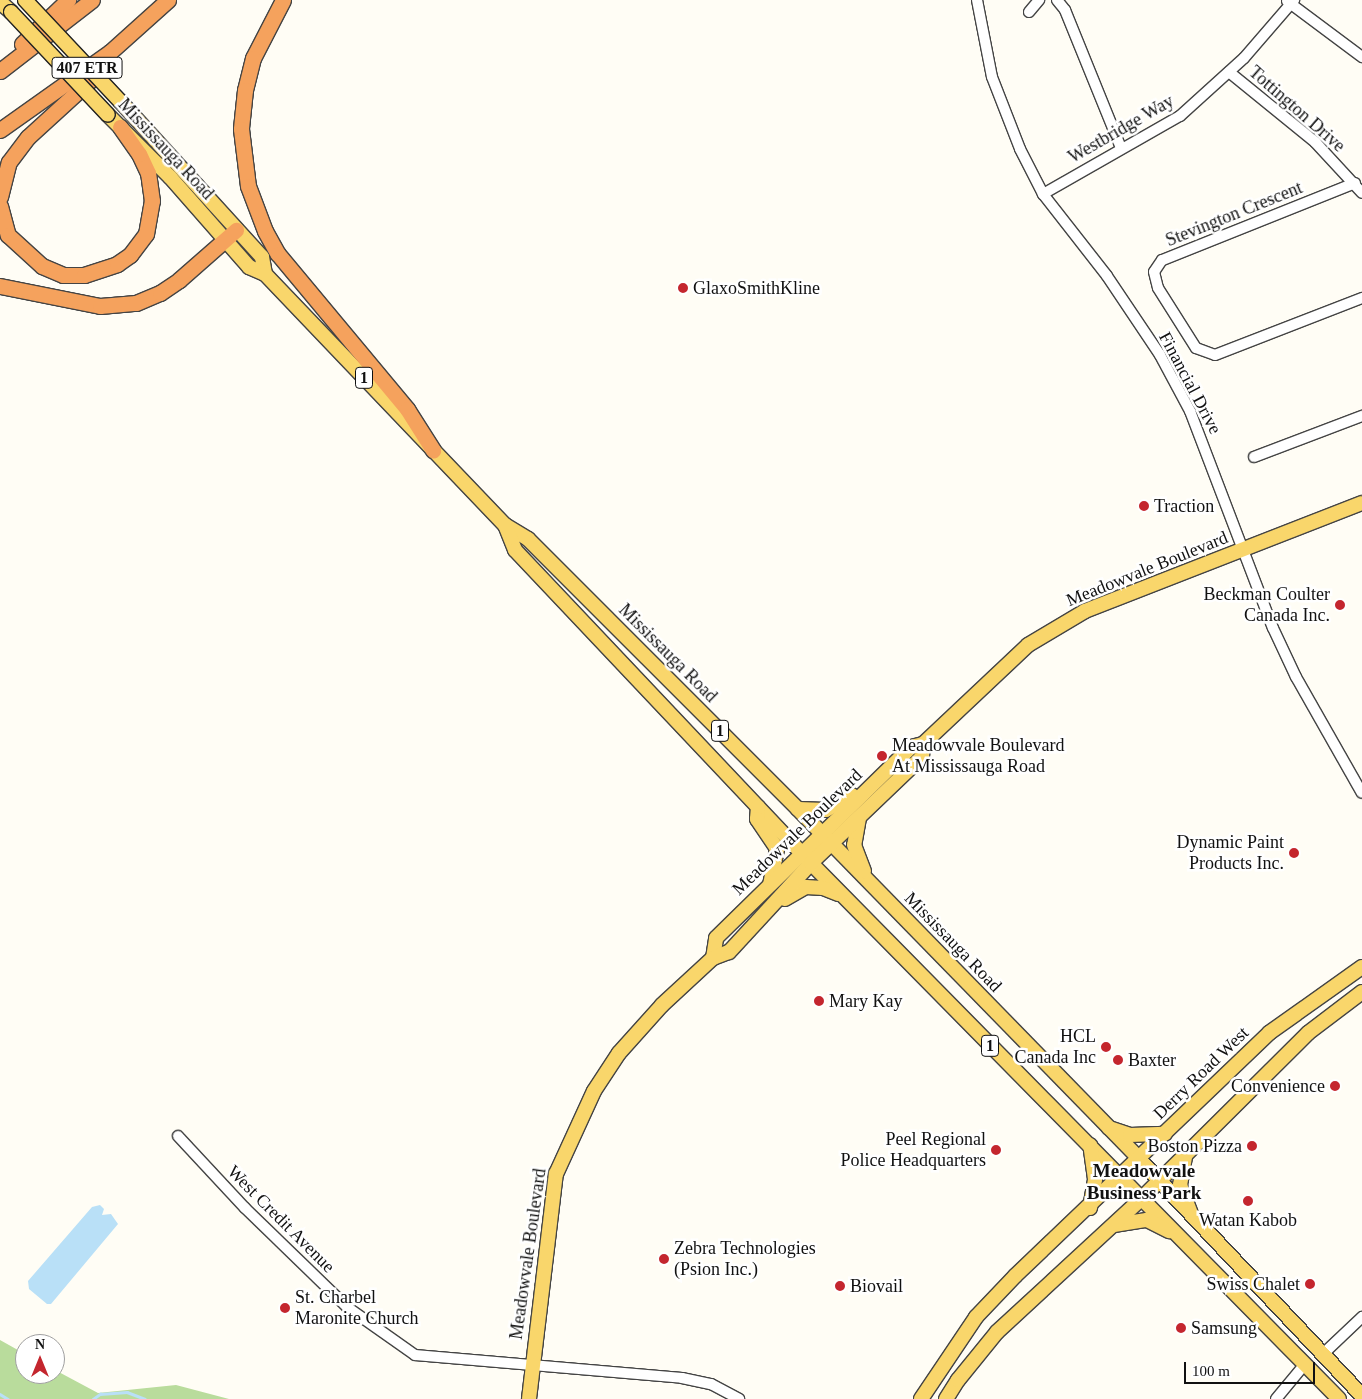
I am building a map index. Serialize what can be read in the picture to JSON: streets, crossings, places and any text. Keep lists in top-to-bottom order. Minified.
{"streets":{"highway":["407 ETR"],"main road":["Mississauga Road","1","Meadowvale Boulevard","Derry Road West"],"street":["Tottington Drive","Westbridge Way","Stevington Crescent","Financial Drive","West Credit Avenue"]},"crossings":[["Tottington Drive","Westbridge Way"],["Tottington Drive","Stevington Crescent"],["Westbridge Way","Financial Drive"],["Mississauga Road","Meadowvale Boulevard"],["Mississauga Road","Derry Road West"],["Financial Drive","Meadowvale Boulevard"],["Meadowvale Boulevard","West Credit Avenue"]],"districts":["Meadowvale Business Park"],"places":["GlaxoSmithKline","Traction","Beckman Coulter Canada Inc.","Meadowvale Boulevard At Mississauga Road","Dynamic Paint Products Inc.","Mary Kay","HCL Canada Inc","Baxter","Convenience","Boston Pizza","Peel Regional Police Headquarters","Watan Kabob","Zebra Technologies (Psion Inc.)","Swiss Chalet","Biovail","St. Charbel Maronite Church","Samsung"],"scale_bar":"100 m","north":"top"}
